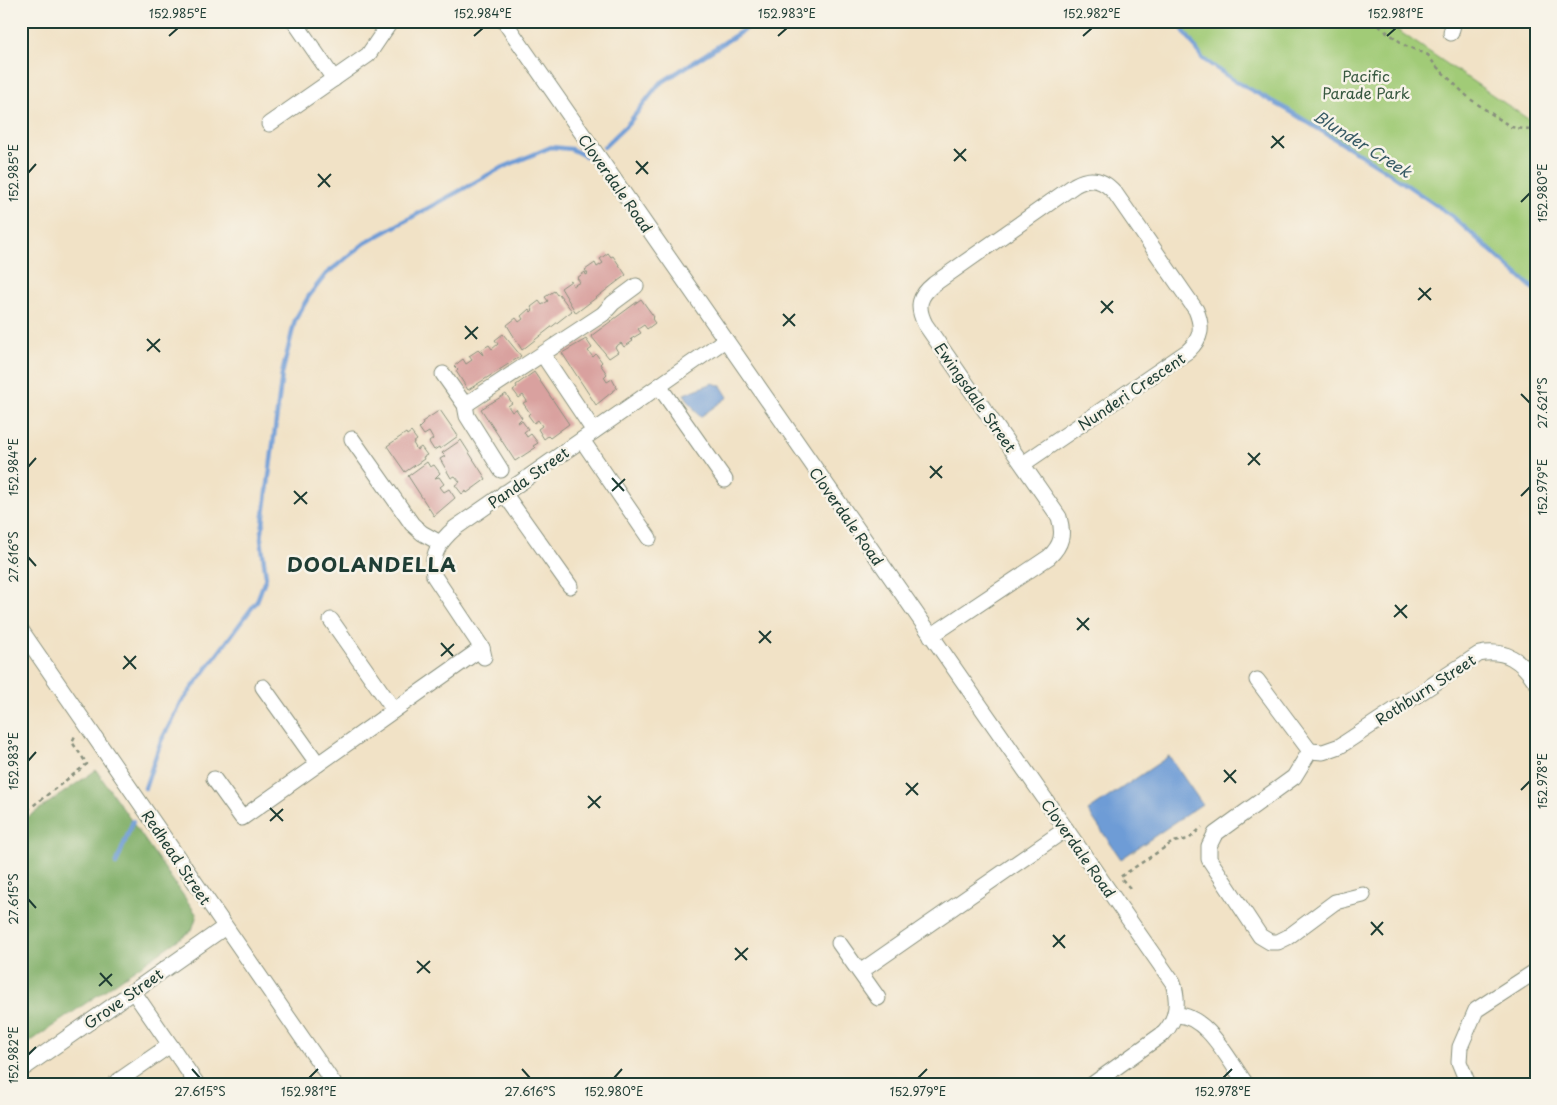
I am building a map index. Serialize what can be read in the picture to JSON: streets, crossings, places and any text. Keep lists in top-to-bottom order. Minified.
{"streets":{"street":["Cloverdale Road","Nunderi Crescent","Ewingsdale Street","Panda Street","Rothburn Street","Redhead Street","Grove Street"]},"crossings":[["Cloverdale Road","Ewingsdale Street"],["Cloverdale Road","Panda Street"],["Nunderi Crescent","Ewingsdale Street"],["Redhead Street","Grove Street"]],"districts":["DOOLANDELLA"],"water":["Blunder Creek"],"parks":["Pacific Parade Park"],"coordinates":["152.985°E","152.984°E","152.983°E","152.982°E","152.981°E","152.980°E","27.621°S","152.979°E","27.616°S","152.978°E","27.615°S"]}
